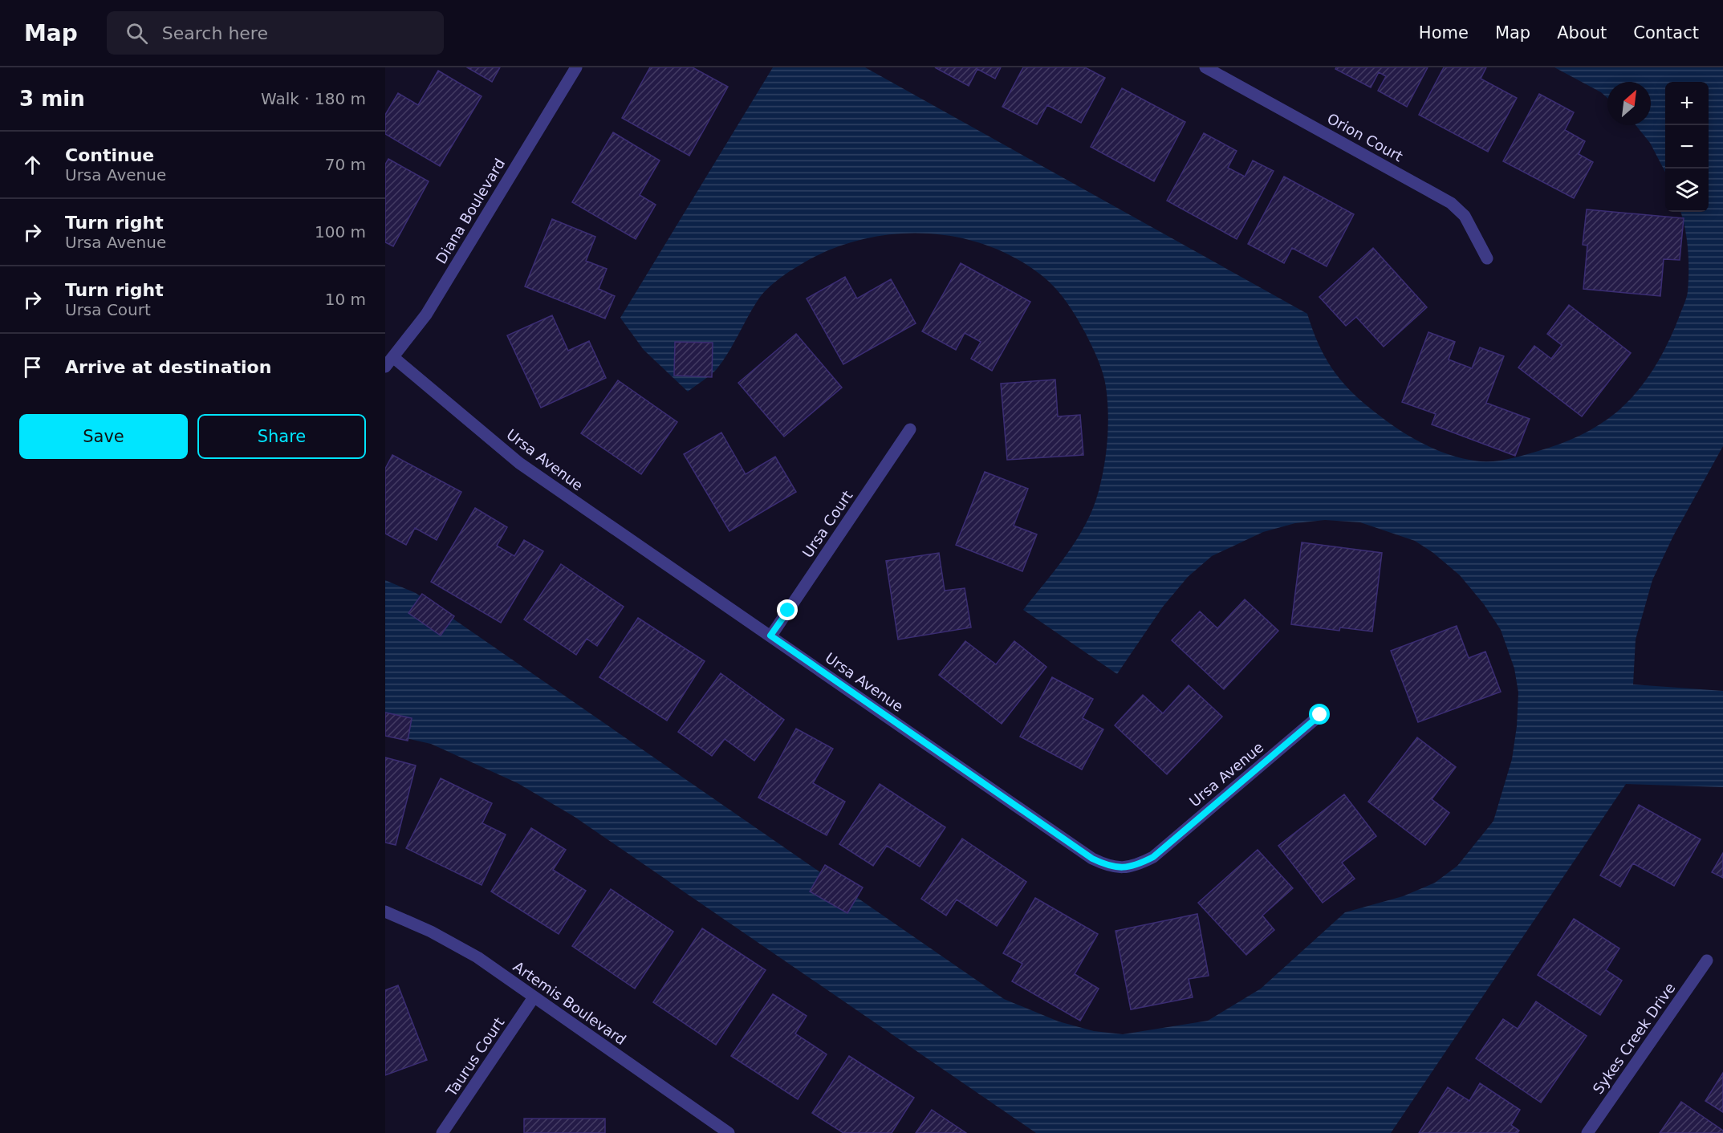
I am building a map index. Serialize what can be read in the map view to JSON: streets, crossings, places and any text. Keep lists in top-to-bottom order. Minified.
{"streets":{"street":["Orion Court","Diana Boulevard","Ursa Avenue","Ursa Court","Artemis Boulevard","Sykes Creek Drive","Taurus Court"]},"crossings":[["Diana Boulevard","Ursa Avenue"],["Ursa Avenue","Ursa Court"],["Artemis Boulevard","Taurus Court"]],"north":"top right","page":{"header":"Map","search":"Search here","nav":["Home","Map","About","Contact"],"heading":["3 min","Walk · 180 m"],"map_buttons":["+","−"],"list":[["Continue","Ursa Avenue","70 m"],["Turn right","Ursa Avenue","100 m"],["Turn right","Ursa Court","10 m"],"Arrive at destination"],"buttons":["Save","Share"]}}
